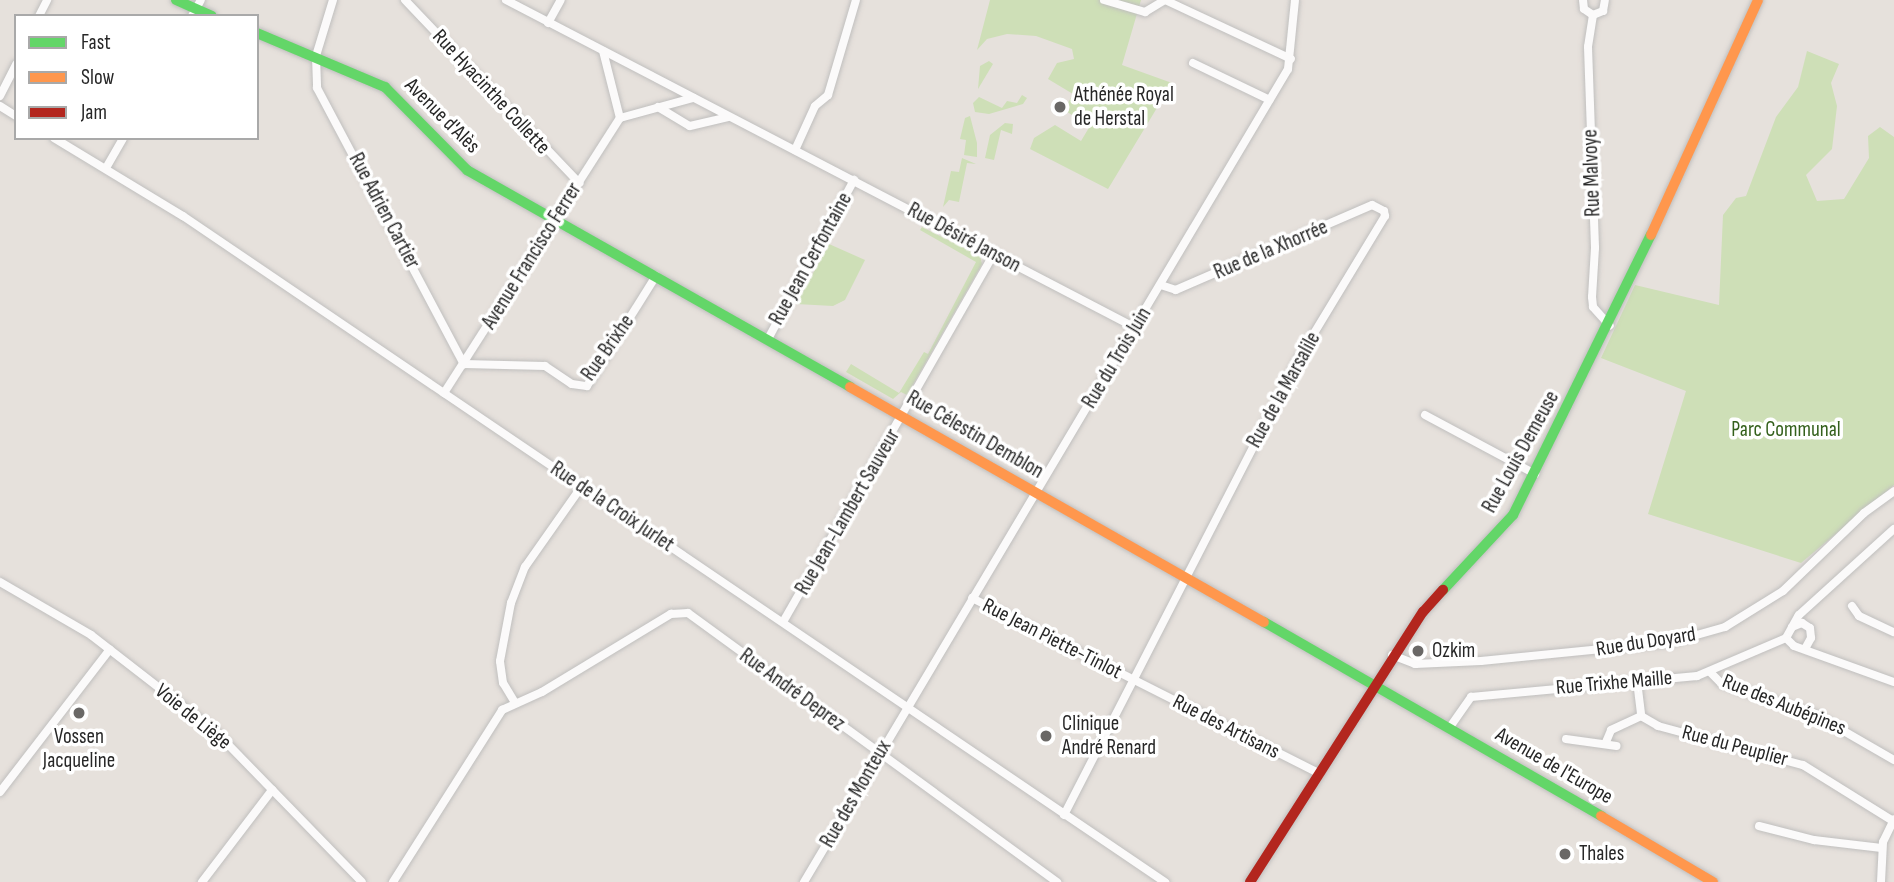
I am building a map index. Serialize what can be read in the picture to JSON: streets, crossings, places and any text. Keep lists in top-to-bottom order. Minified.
{"streets":{"street":["Rue Hyacinthe Collette","Avenue d'Alès","Rue Malvoye","Rue Adrien Cartier","Rue Désiré Janson","Rue de la Xhorrée","Avenue Francisco Ferrer","Rue Jean Cerfontaine","Rue Brixhe","Rue du Trois Juin","Rue de la Marsalile","Rue Célestin Demblon","Rue Louis Demeuse","Rue de la Croix Jurlet","Rue Jean-Lambert Sauveur","Rue Jean Piette-Tinlot","Rue du Doyard","Rue Trixhe Maille","Rue André Deprez","Rue des Aubépines","Voie de Liège","Rue des Artisans","Rue du Peuplier","Avenue de l'Europe","Rue des Monteux"]},"crossings":[["Rue Hyacinthe Collette","Avenue Francisco Ferrer"],["Avenue d'Alès","Rue Adrien Cartier"],["Avenue d'Alès","Avenue Francisco Ferrer"],["Avenue d'Alès","Rue Célestin Demblon"],["Rue Malvoye","Rue Louis Demeuse"],["Rue Adrien Cartier","Avenue Francisco Ferrer"],["Rue Adrien Cartier","Rue Brixhe"],["Rue Désiré Janson","Rue Jean Cerfontaine"],["Rue Désiré Janson","Rue du Trois Juin"],["Rue Désiré Janson","Rue Jean-Lambert Sauveur"],["Rue de la Xhorrée","Rue du Trois Juin"],["Rue de la Xhorrée","Rue de la Marsalile"],["Avenue Francisco Ferrer","Rue Brixhe"],["Avenue Francisco Ferrer","Rue Célestin Demblon"],["Avenue Francisco Ferrer","Rue de la Croix Jurlet"],["Rue Jean Cerfontaine","Rue Célestin Demblon"],["Rue Brixhe","Rue Célestin Demblon"],["Rue du Trois Juin","Rue Célestin Demblon"],["Rue du Trois Juin","Rue de la Croix Jurlet"],["Rue du Trois Juin","Rue Jean Piette-Tinlot"],["Rue du Trois Juin","Rue des Monteux"],["Rue de la Marsalile","Rue Célestin Demblon"],["Rue Célestin Demblon","Rue Louis Demeuse"],["Rue Célestin Demblon","Rue Jean-Lambert Sauveur"],["Rue Célestin Demblon","Avenue de l'Europe"],["Rue Louis Demeuse","Rue du Doyard"],["Rue Louis Demeuse","Rue des Artisans"],["Rue Louis Demeuse","Avenue de l'Europe"],["Rue de la Croix Jurlet","Rue Jean-Lambert Sauveur"],["Rue de la Croix Jurlet","Rue des Monteux"],["Rue Jean Piette-Tinlot","Rue des Artisans"],["Rue Trixhe Maille","Rue des Aubépines"],["Rue Trixhe Maille","Avenue de l'Europe"],["Rue André Deprez","Rue des Monteux"]],"parks":["Parc Communal"],"places":["Athénée Royal de Herstal","Ozkim","Vossen Jacqueline","Clinique André Renard","Thales"],"legend":["Fast","Slow","Jam"]}
